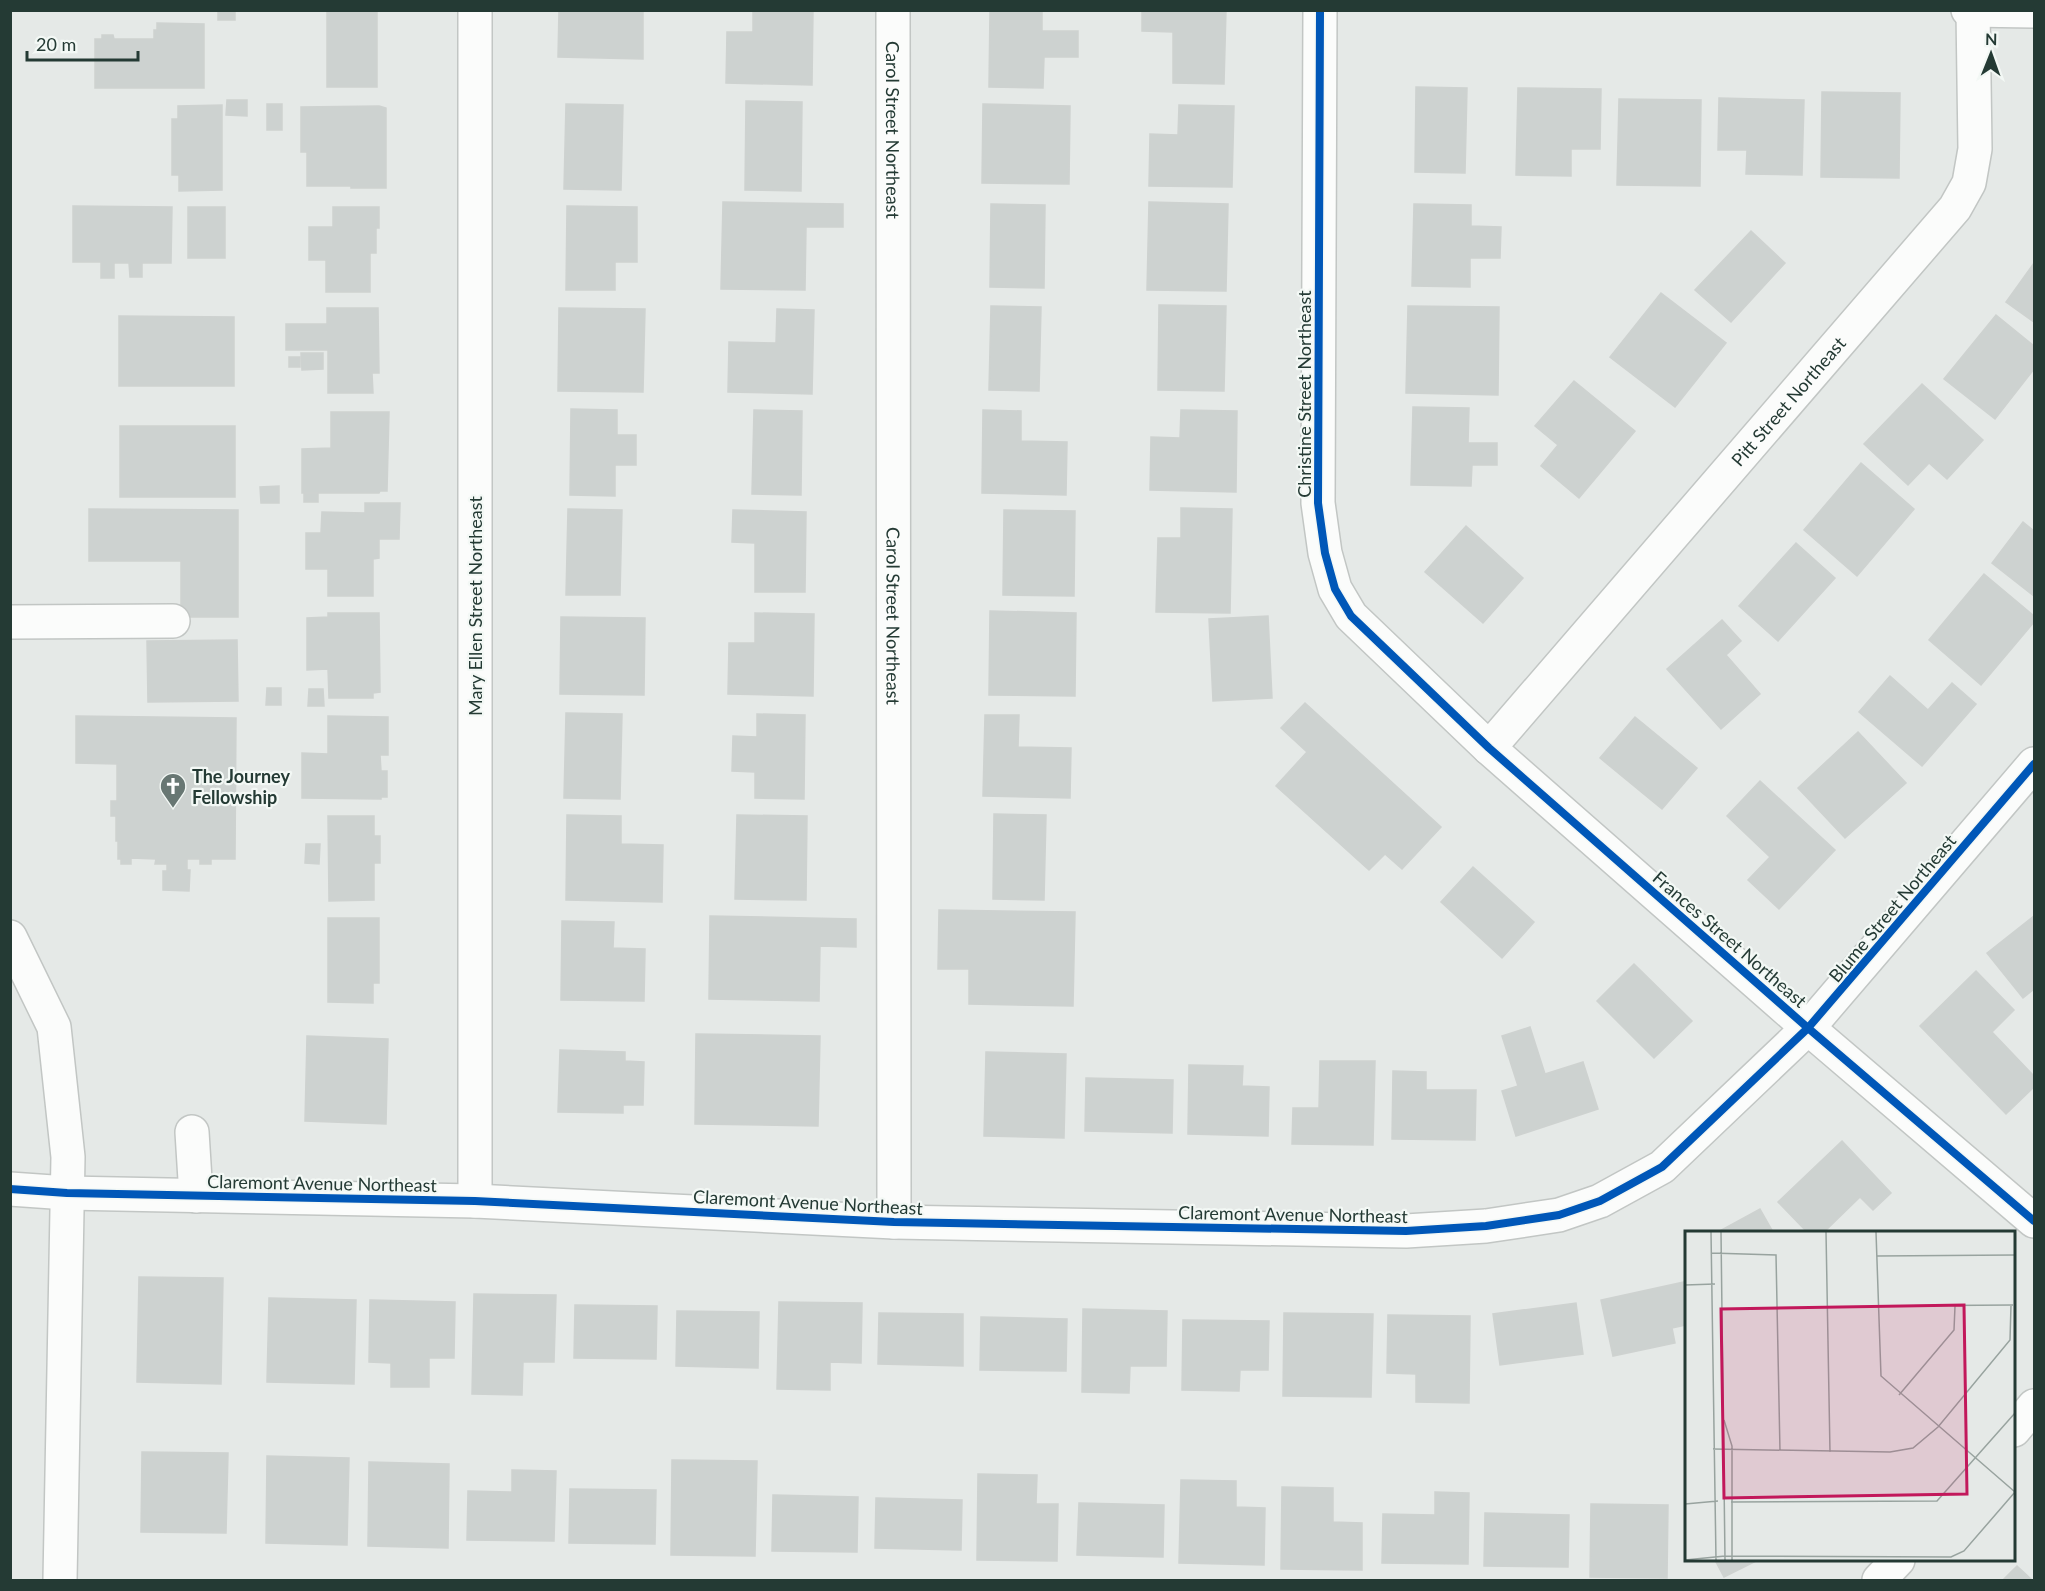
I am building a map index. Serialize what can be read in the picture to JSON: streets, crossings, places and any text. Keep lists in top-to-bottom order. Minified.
{"streets":{"street":["Carol Street Northeast","Christine Street Northeast","Pitt Street Northeast","Mary Ellen Street Northeast","Blume Street Northeast","Frances Street Northeast","Claremont Avenue Northeast"]},"crossings":[["Carol Street Northeast","Claremont Avenue Northeast"],["Christine Street Northeast","Pitt Street Northeast"],["Christine Street Northeast","Frances Street Northeast"],["Pitt Street Northeast","Frances Street Northeast"],["Mary Ellen Street Northeast","Claremont Avenue Northeast"],["Blume Street Northeast","Frances Street Northeast"],["Blume Street Northeast","Claremont Avenue Northeast"]],"places":{"church":["The Journey Fellowship"]},"scale_bar":"20 m","north":"top"}
